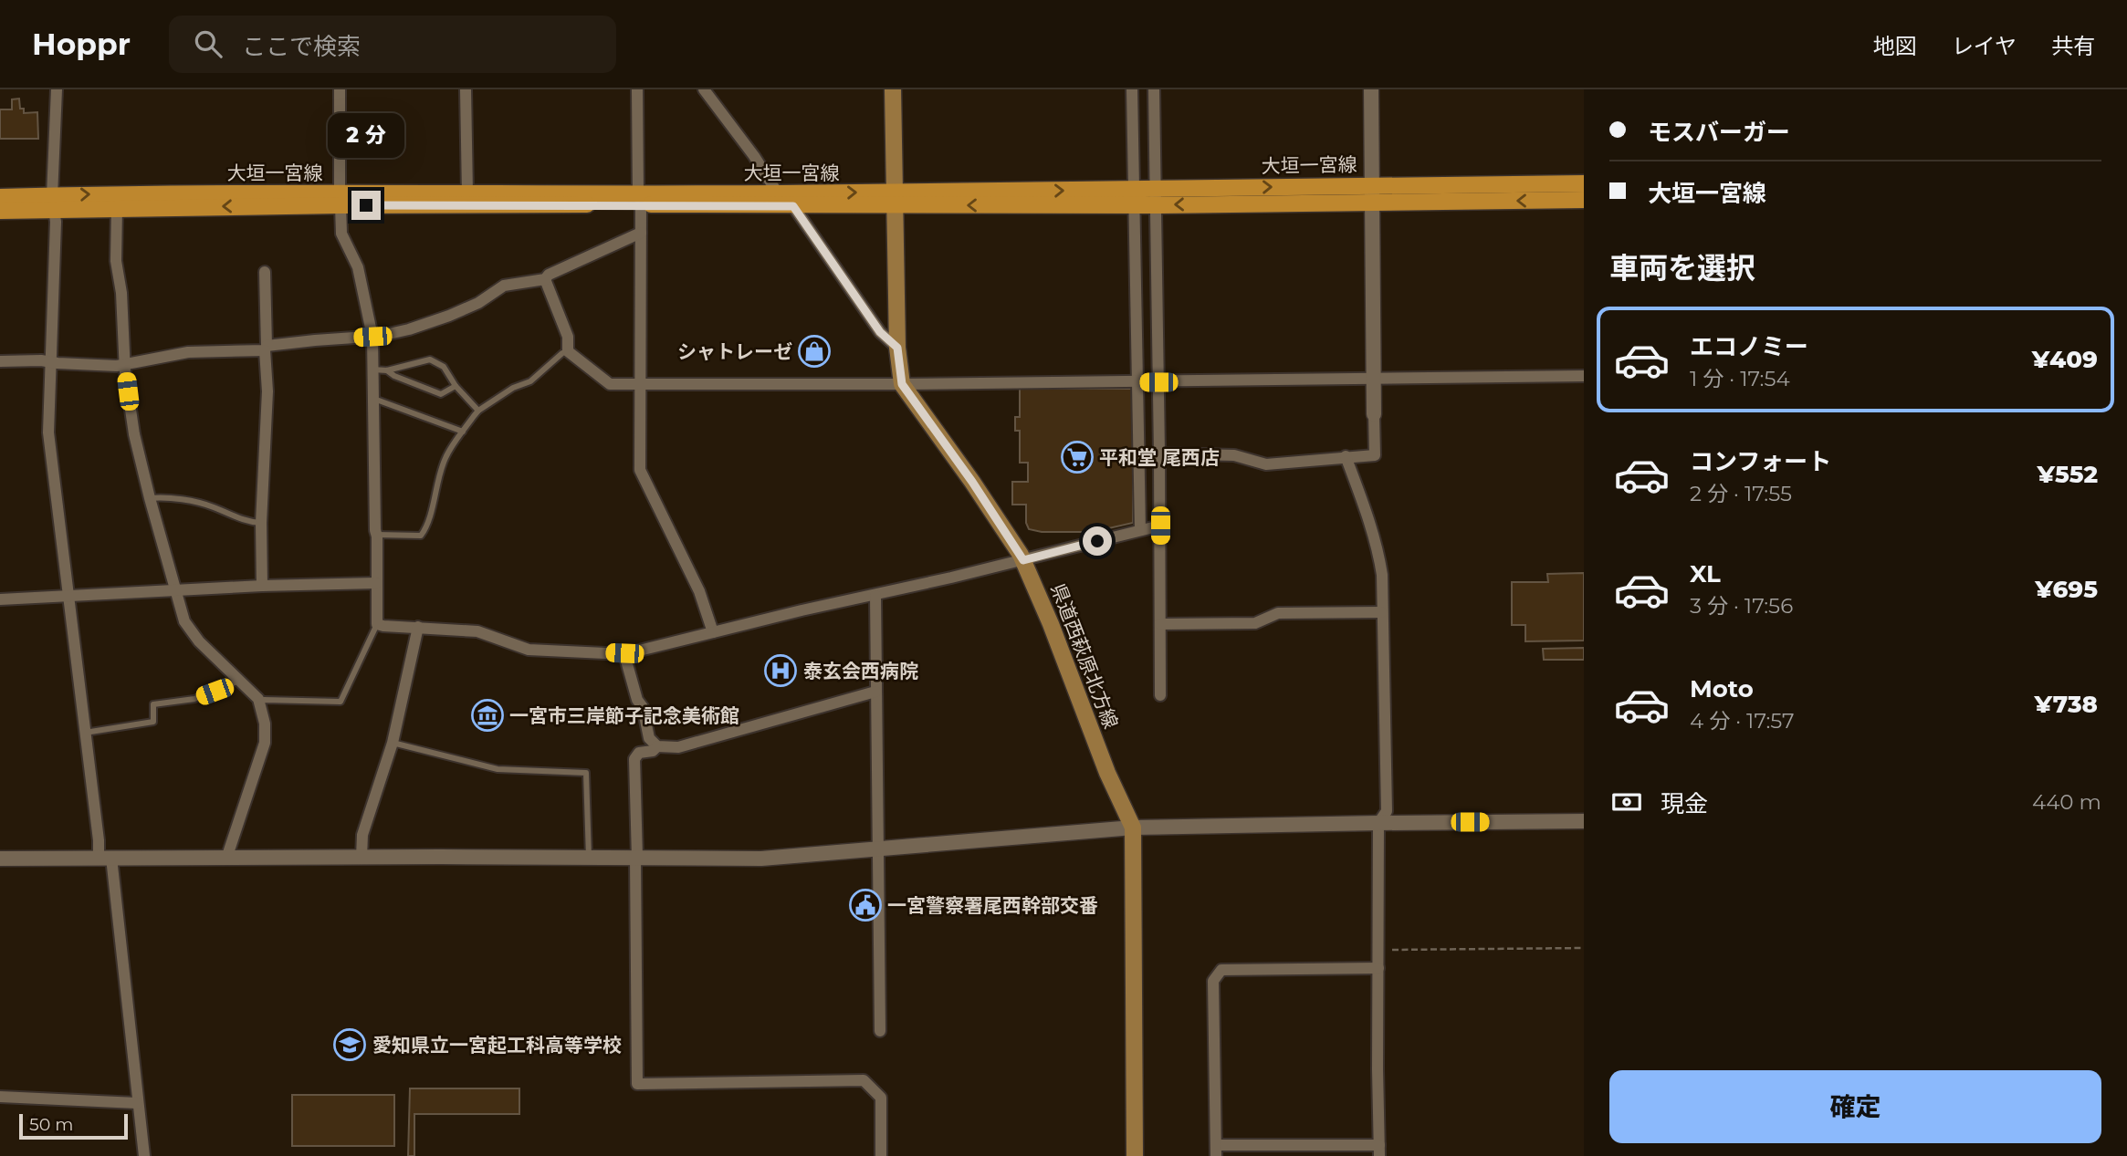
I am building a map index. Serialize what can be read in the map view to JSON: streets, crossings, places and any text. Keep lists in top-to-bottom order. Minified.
{"streets":{"main road":["大垣一宮線","県道西萩原北方線"]},"crossings":[["大垣一宮線","県道西萩原北方線"]],"places":{"shop":["シャトレーゼ"],"supermarket":["平和堂 尾西店"],"hospital":["泰玄会西病院"],"museum":["一宮市三岸節子記念美術館"],"public building":["一宮警察署尾西幹部交番"],"school or university":["愛知県立一宮起工科高等学校"]},"scale_bar":"50 m","page":{"header":"Hoppr","search":"ここで検索","nav":["地図","レイヤ","共有"],"banner":["モスバーガー","大垣一宮線"],"bubble":"2 分","heading":"車両を選択","list":[{"name":"エコノミー","note":"1 分 · 17:54","value":"¥409"},{"name":"コンフォート","note":"2 分 · 17:55","value":"¥552"},{"name":"XL","note":"3 分 · 17:56","value":"¥695"},{"name":"Moto","note":"4 分 · 17:57","value":"¥738"}],"pay":["現金","440 m"],"buttons":"確定","scale":"50 m"}}
